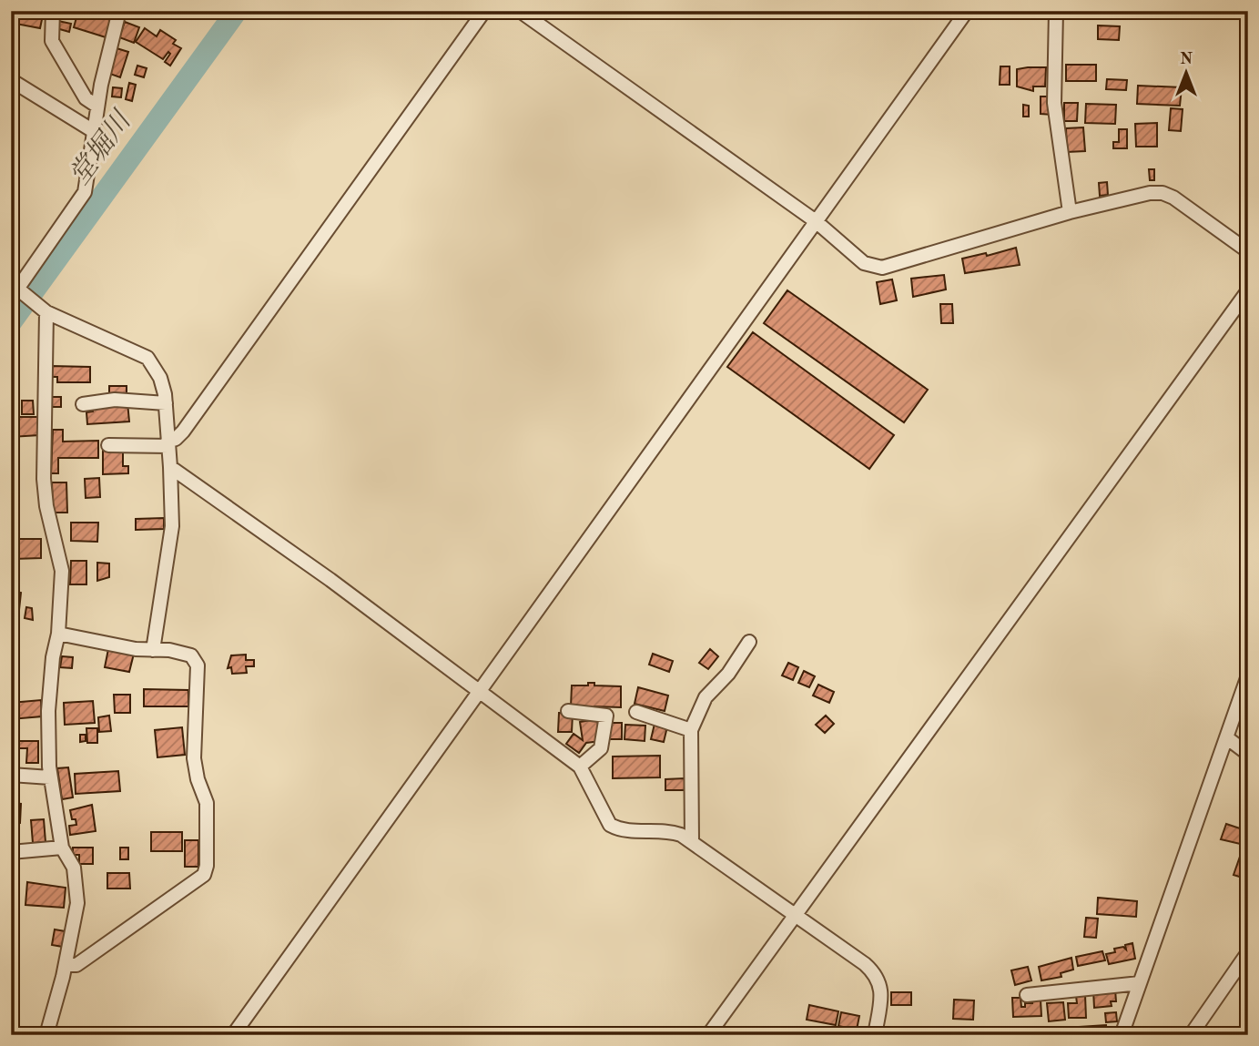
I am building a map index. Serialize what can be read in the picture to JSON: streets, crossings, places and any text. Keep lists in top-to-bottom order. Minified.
{"water":["堂堀川"],"north":"top"}
